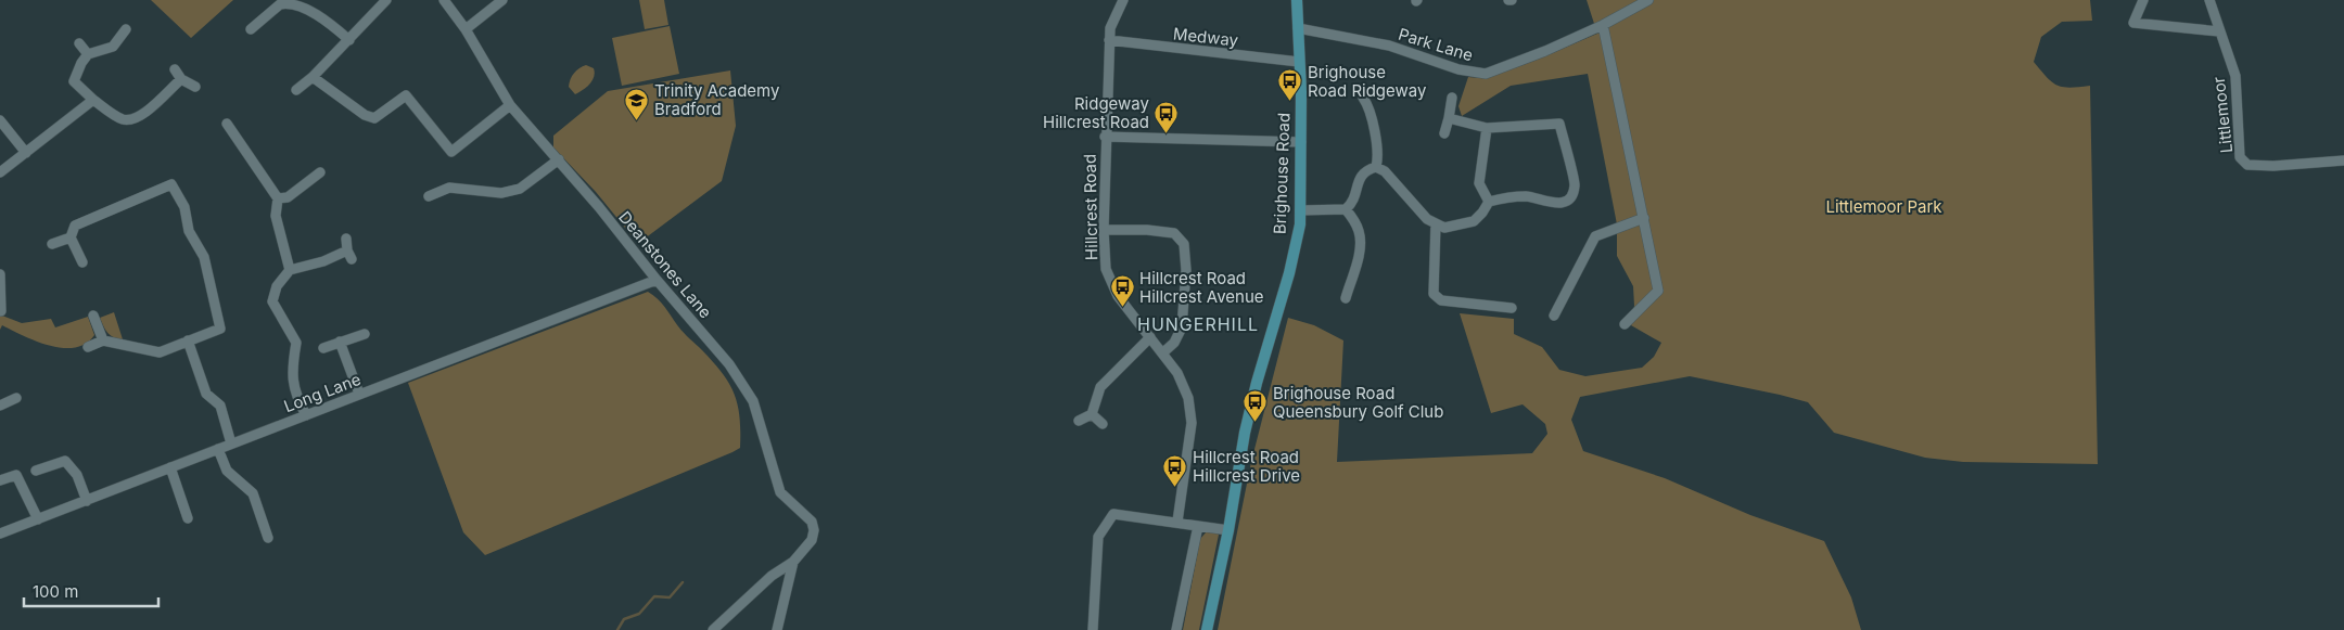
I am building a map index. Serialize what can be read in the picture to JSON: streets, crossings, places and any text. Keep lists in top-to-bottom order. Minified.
{"streets":{"main road":["Brighouse Road"],"street":["Medway","Park Lane","Littlemoor","Hillcrest Road","Deanstones Lane","Long Lane"]},"crossings":[["Medway","Brighouse Road"],["Medway","Hillcrest Road"],["Park Lane","Brighouse Road"],["Deanstones Lane","Long Lane"]],"districts":["HUNGERHILL"],"parks":["Littlemoor Park"],"places":{"bus stop":["Brighouse Road Ridgeway","Ridgeway Hillcrest Road","Hillcrest Road Hillcrest Avenue","Brighouse Road Queensbury Golf Club","Hillcrest Road Hillcrest Drive"],"school or university":["Trinity Academy Bradford"]},"scale_bar":"100 m"}
